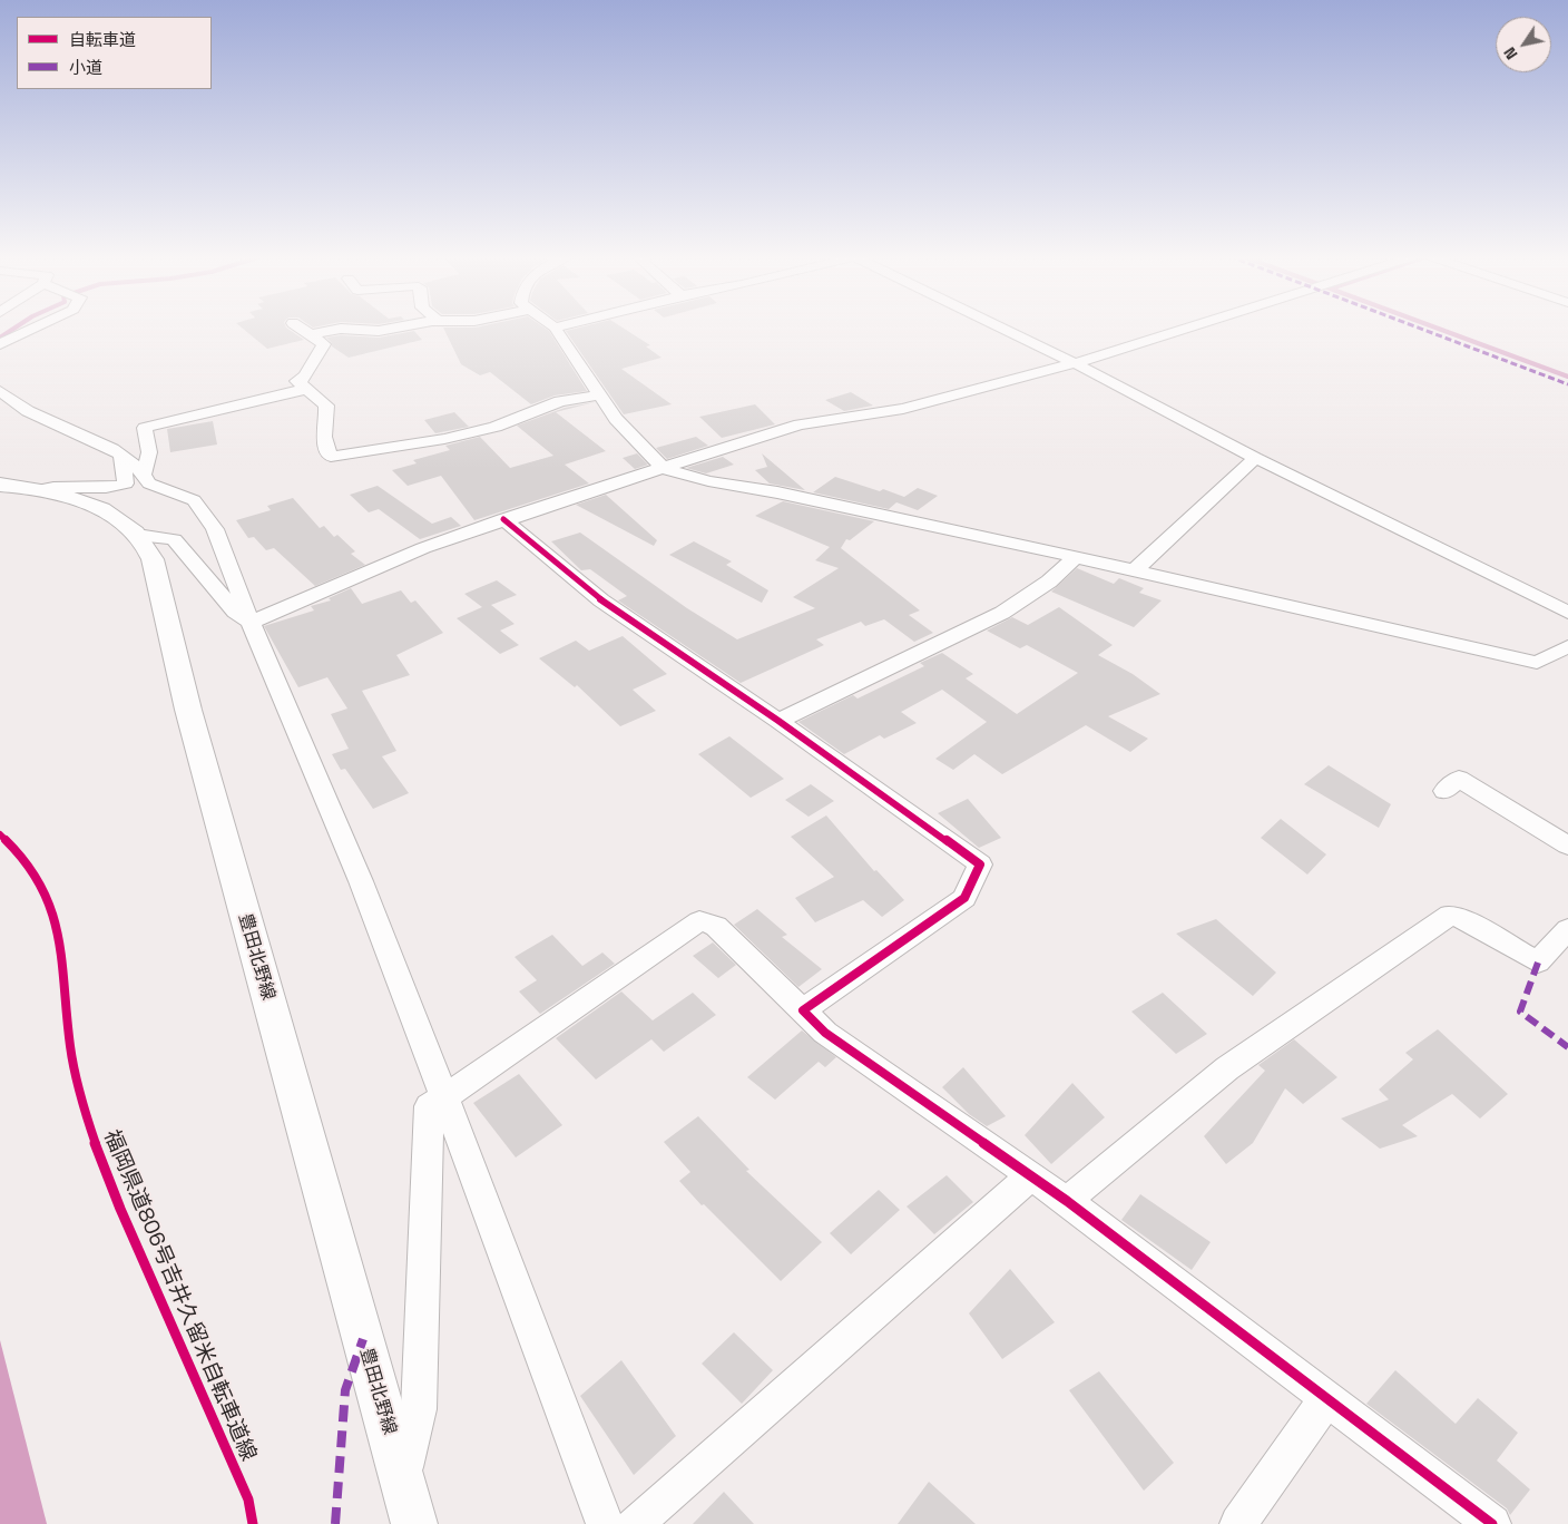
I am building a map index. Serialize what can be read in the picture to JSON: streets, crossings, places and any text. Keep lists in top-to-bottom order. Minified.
{"streets":{"main road":["豊田北野線"],"cycle path":["福岡県道806号吉井久留米自転車道線"]},"legend":["自転車道","小道"],"north":"bottom left"}
